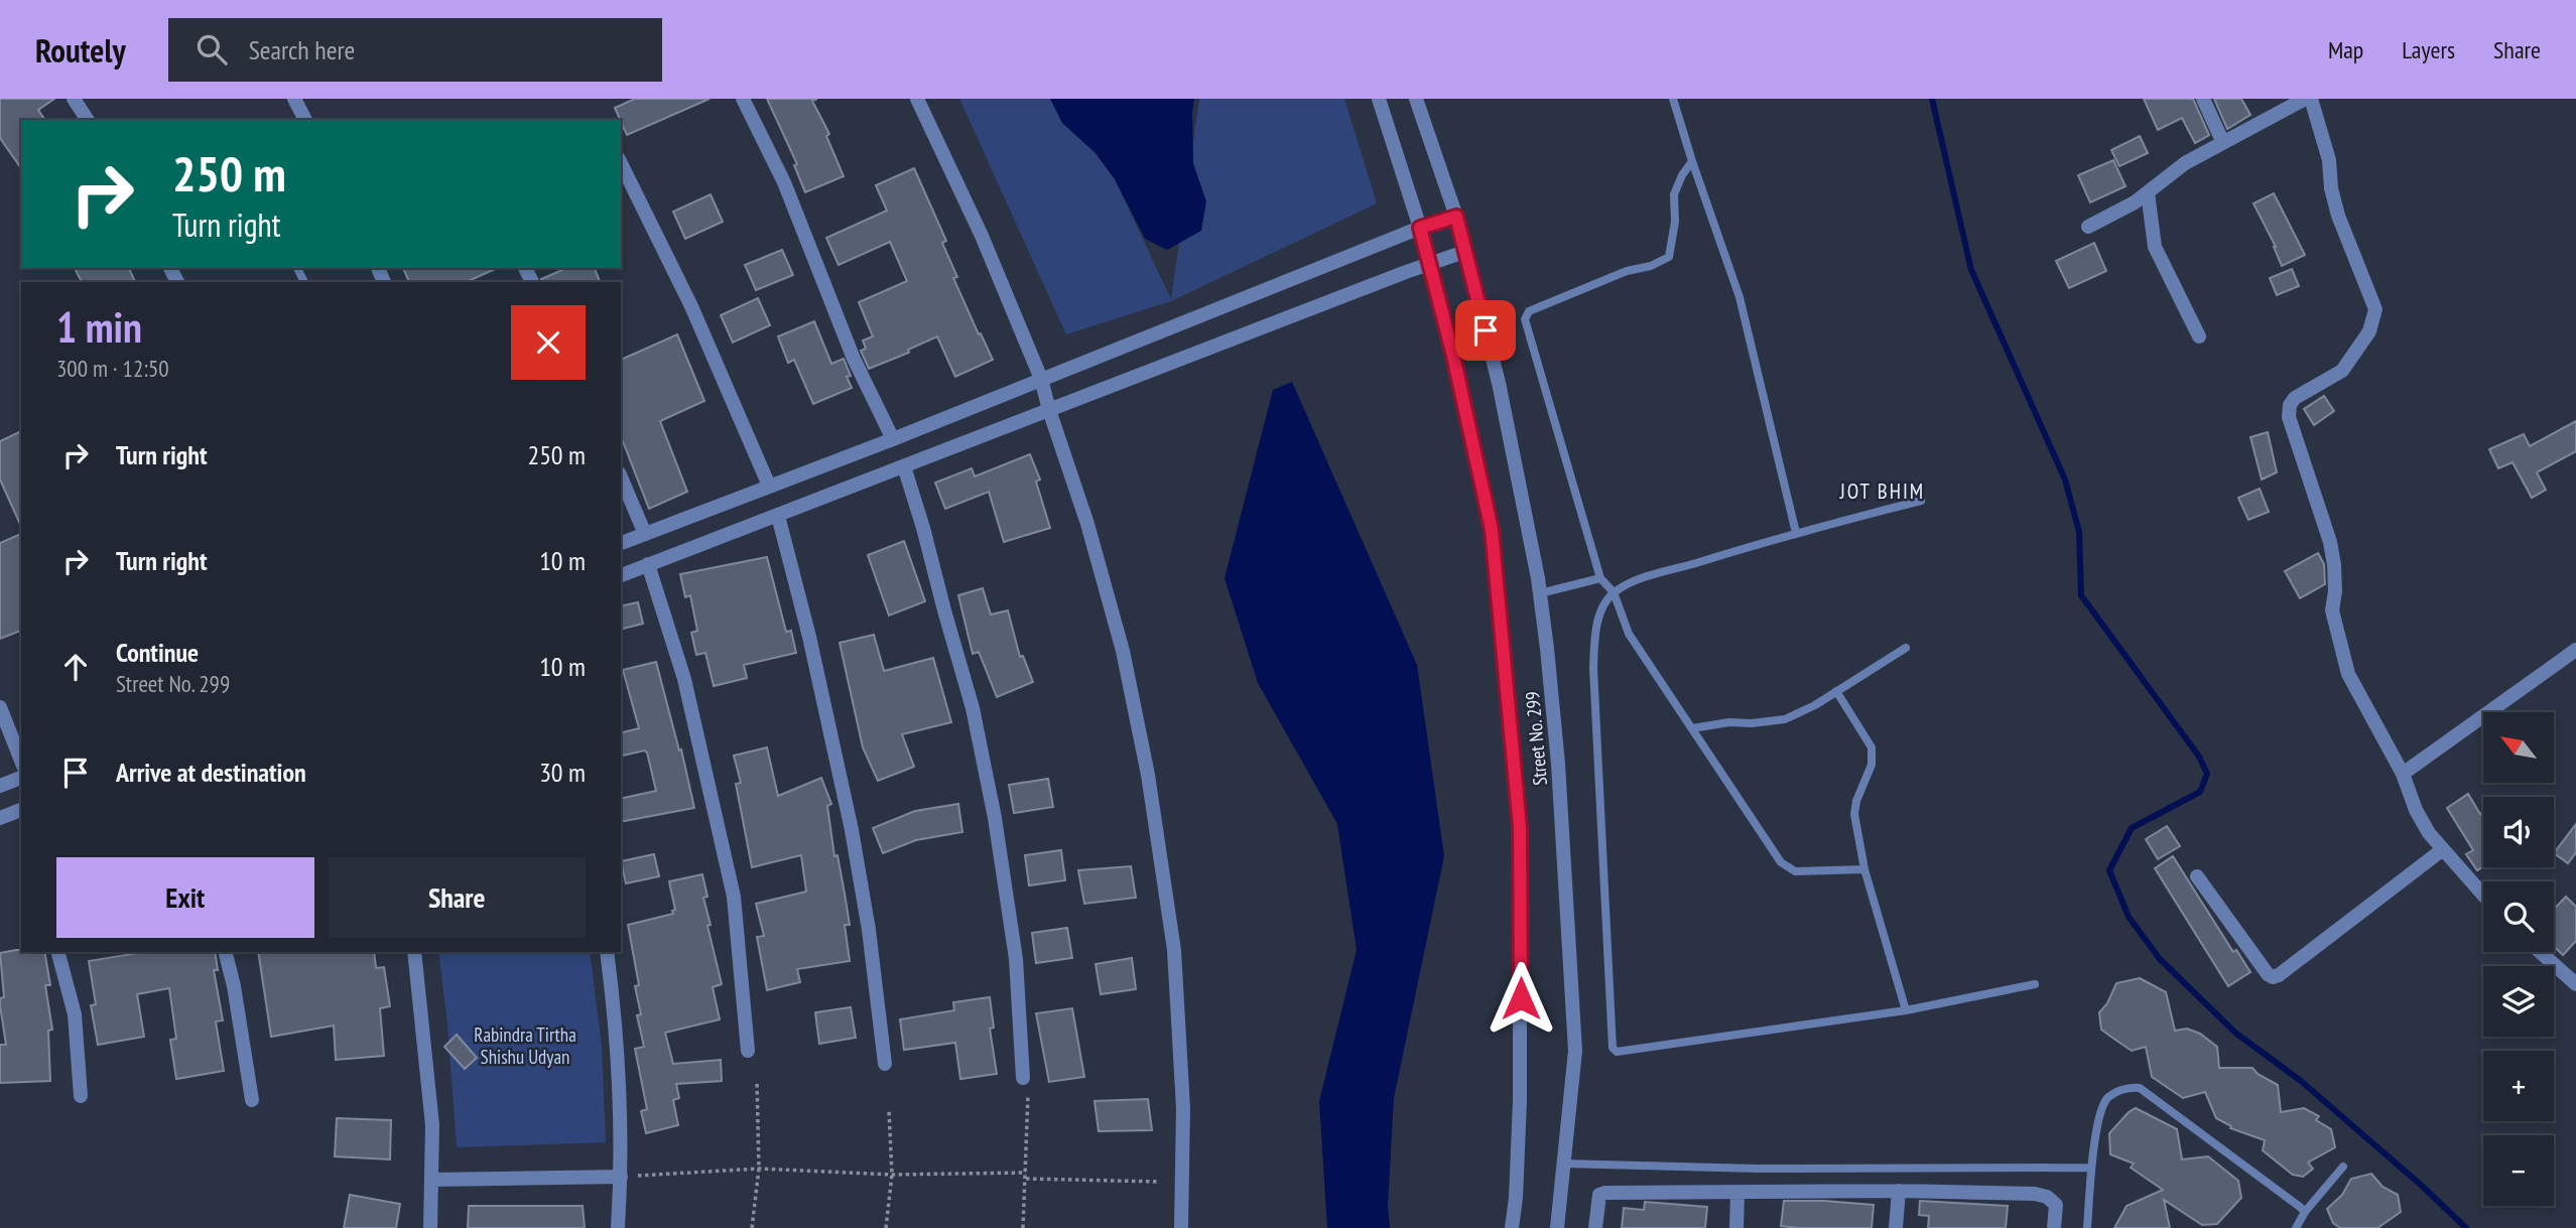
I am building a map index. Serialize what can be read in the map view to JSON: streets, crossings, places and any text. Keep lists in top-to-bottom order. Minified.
{"streets":{"street":["Street No. 299"]},"districts":["JOT BHIM"],"parks":["Rabindra Tirtha Shishu Udyan"],"north":"top left","page":{"header":"Routely","search":"Search here","nav":["Map","Layers","Share"],"turn":["250 m","Turn right"],"heading":["1 min","300 m · 12:50"],"list":[{"name":"Turn right","value":"250 m"},{"name":"Turn right","value":"10 m"},{"name":"Continue","note":"Street No. 299","value":"10 m"},{"name":"Arrive at destination","value":"30 m"}],"map_buttons":["+","−"],"buttons":["Exit","Share"]}}
